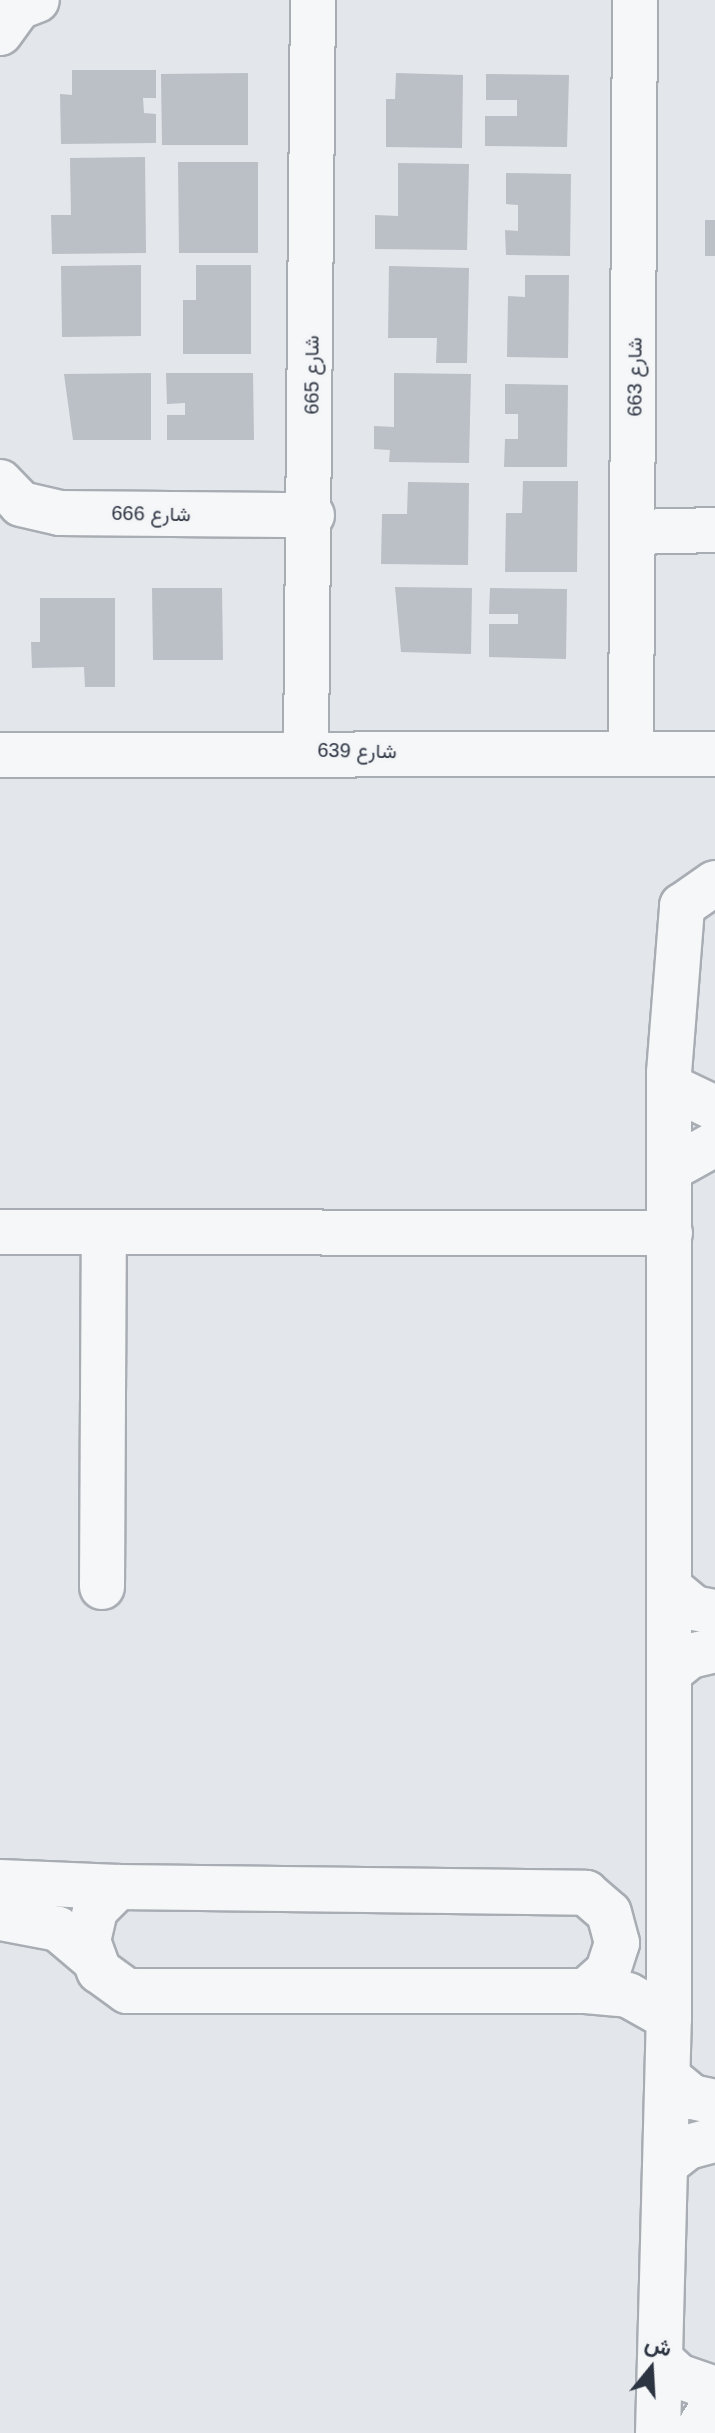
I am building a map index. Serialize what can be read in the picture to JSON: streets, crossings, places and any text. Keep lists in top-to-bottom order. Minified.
{"streets":{"street":["شارع 665","شارع 663","شارع 666","شارع 639"]},"crossings":[["شارع 665","شارع 666"],["شارع 665","شارع 639"],["شارع 663","شارع 639"]],"north":"top"}
